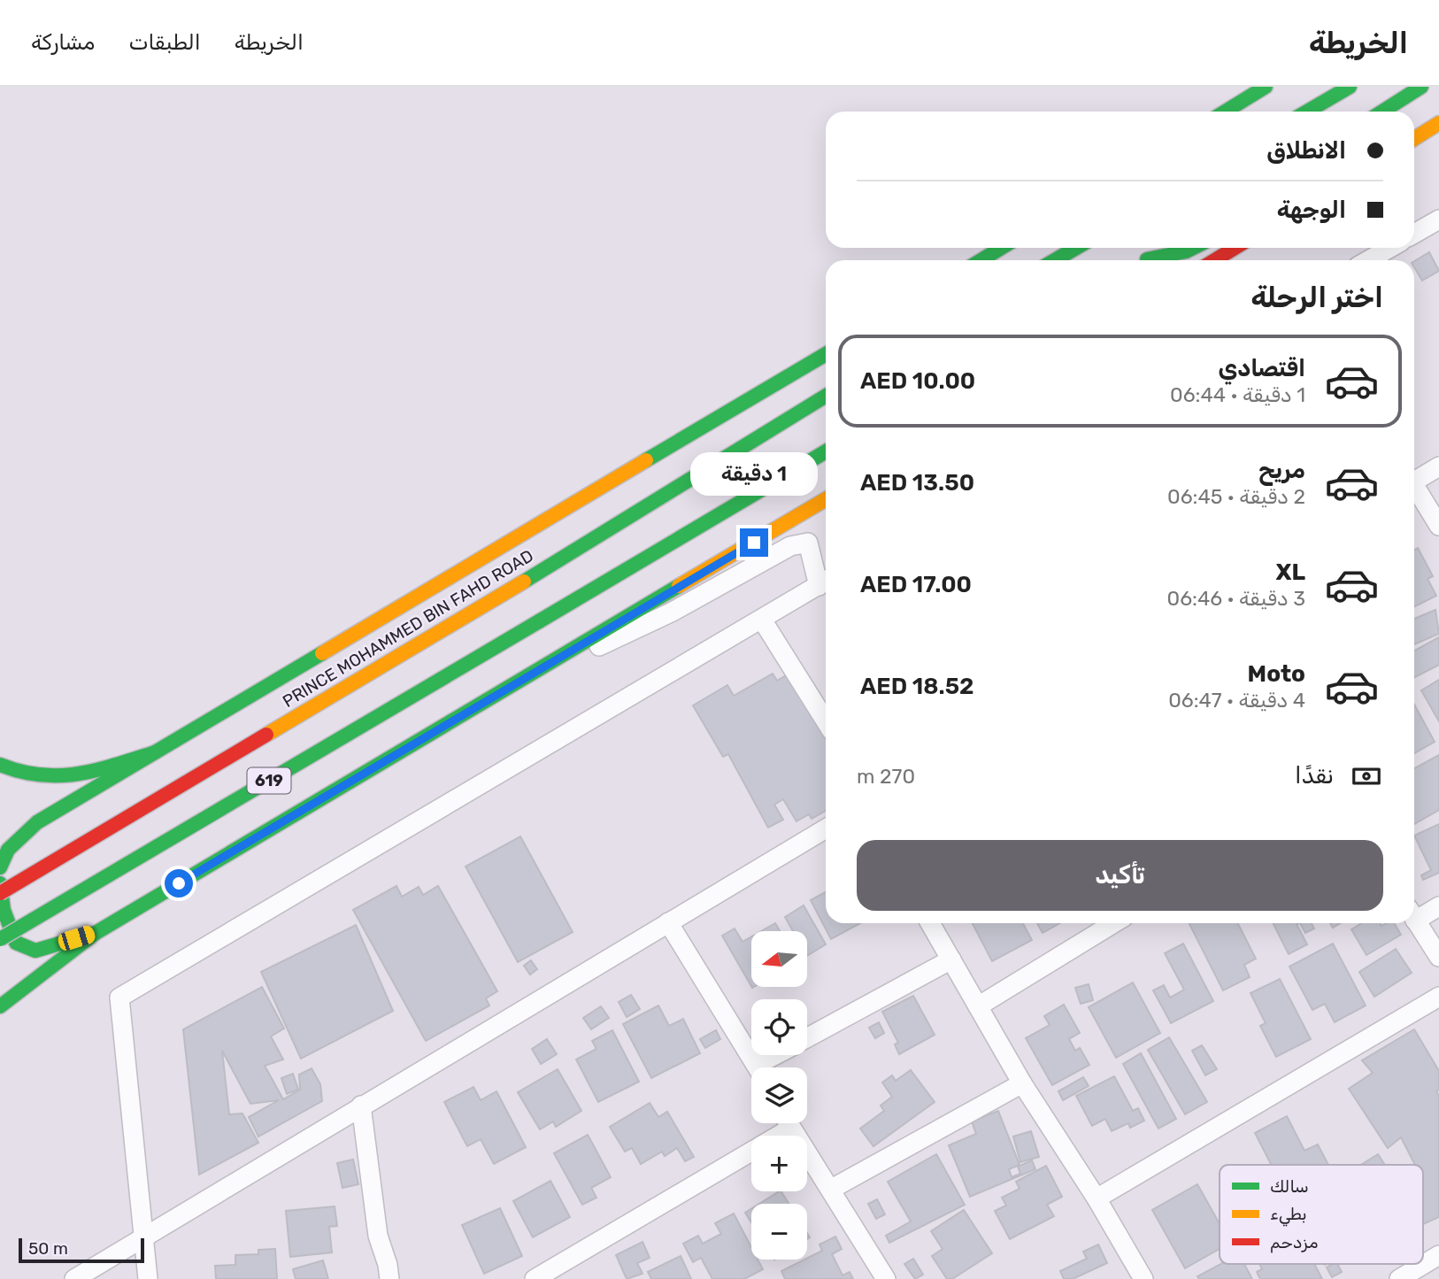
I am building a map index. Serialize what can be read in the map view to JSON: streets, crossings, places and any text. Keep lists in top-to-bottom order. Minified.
{"streets":{"main road":["PRINCE MOHAMMED BIN FAHD ROAD","619"]},"legend":["سالك","بطيء","مزدحم"],"scale_bar":"50 m","north":"left","page":{"header":"الخريطة","nav":["الخريطة","الطبقات","مشاركة"],"banner":["الانطلاق","الوجهة"],"heading":"اختر الرحلة","list":[{"name":"اقتصادي","note":"1 دقيقة · 06:44","value":"AED 10.00"},{"name":"مريح","note":"2 دقيقة · 06:45","value":"AED 13.50"},{"name":"XL","note":"3 دقيقة · 06:46","value":"AED 17.00"},{"name":"Moto","note":"4 دقيقة · 06:47","value":"AED 18.52"}],"bubble":"1 دقيقة","pay":["نقدًا","270 m"],"buttons":"تأكيد","map_buttons":["+","−"],"scale":"50 m"}}
